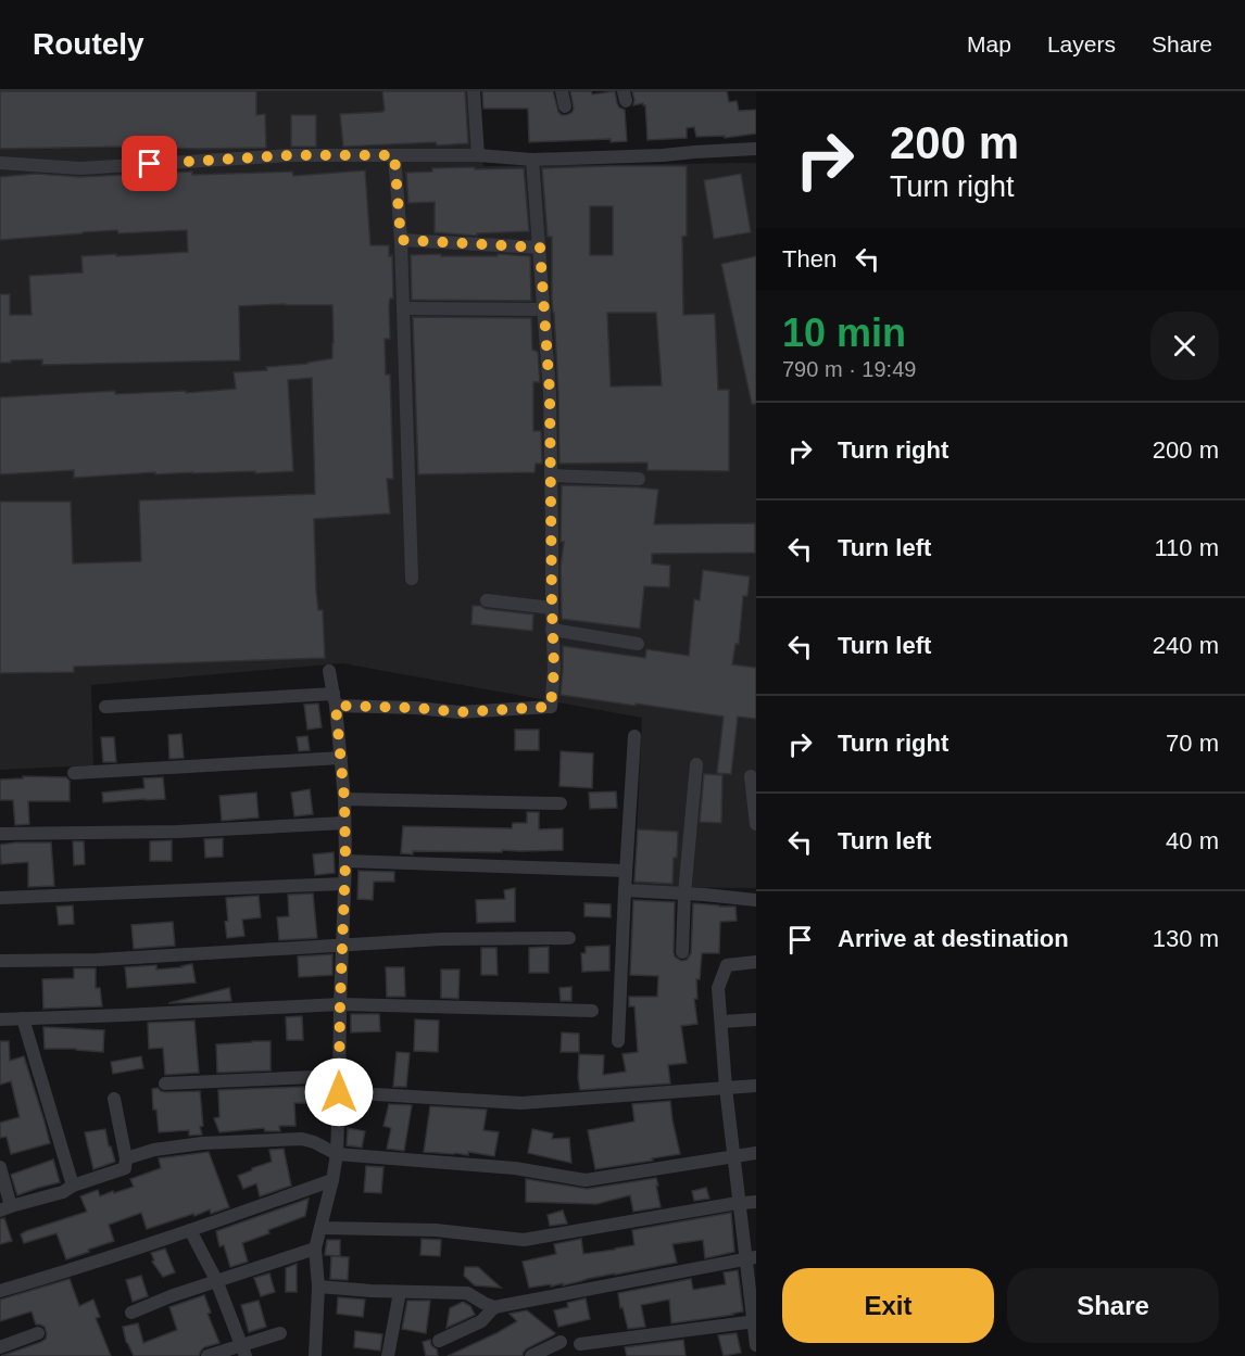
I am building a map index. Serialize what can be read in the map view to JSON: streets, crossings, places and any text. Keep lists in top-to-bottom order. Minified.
{"page":{"header":"Routely","nav":["Map","Layers","Share"],"turn":["200 m","Turn right"],"then":"Then","heading":["10 min","790 m · 19:49"],"list":[{"name":"Turn right","value":"200 m"},{"name":"Turn left","value":"110 m"},{"name":"Turn left","value":"240 m"},{"name":"Turn right","value":"70 m"},{"name":"Turn left","value":"40 m"},{"name":"Arrive at destination","value":"130 m"}],"buttons":["Exit","Share"]}}
